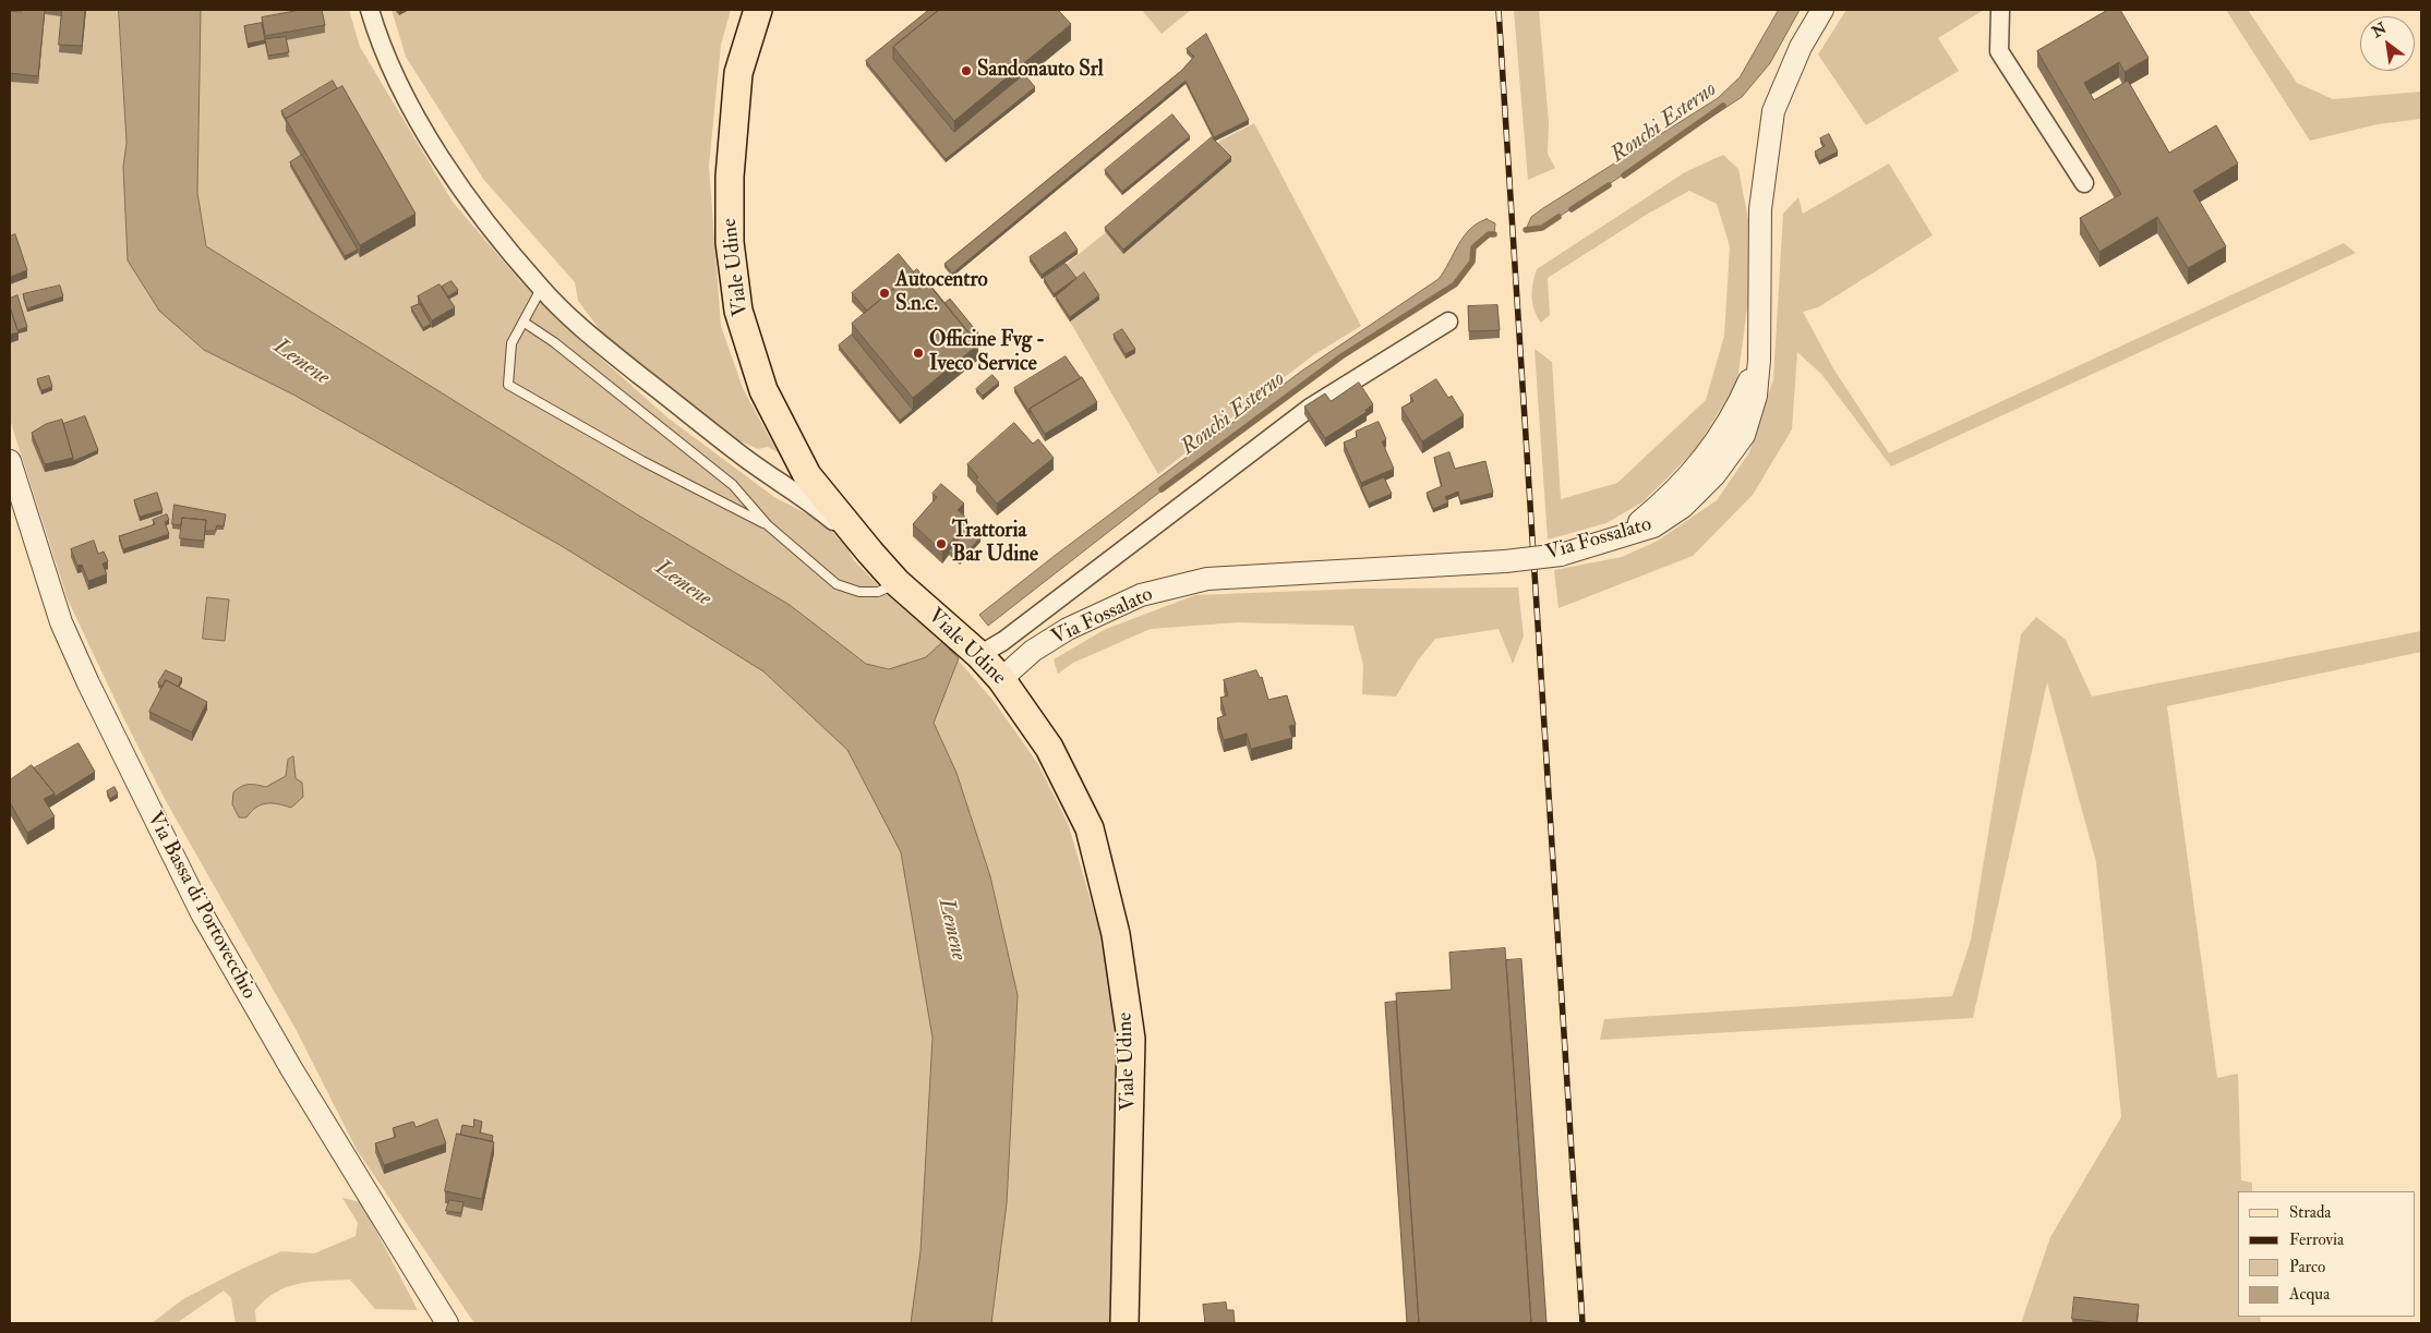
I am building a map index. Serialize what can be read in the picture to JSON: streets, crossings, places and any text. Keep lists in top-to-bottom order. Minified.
{"streets":{"main road":["Viale Udine"],"street":["Via Fossalato","Via Bassa di Portovecchio"]},"crossings":[["Viale Udine","Via Fossalato"]],"water":["Ronchi Esterno","Lemene"],"places":["Sandonauto Srl","Autocentro S.n.c.","Officine Fvg - Iveco Service","Trattoria Bar Udine"],"legend":["Strada","Ferrovia","Parco","Acqua"],"north":"top left"}
